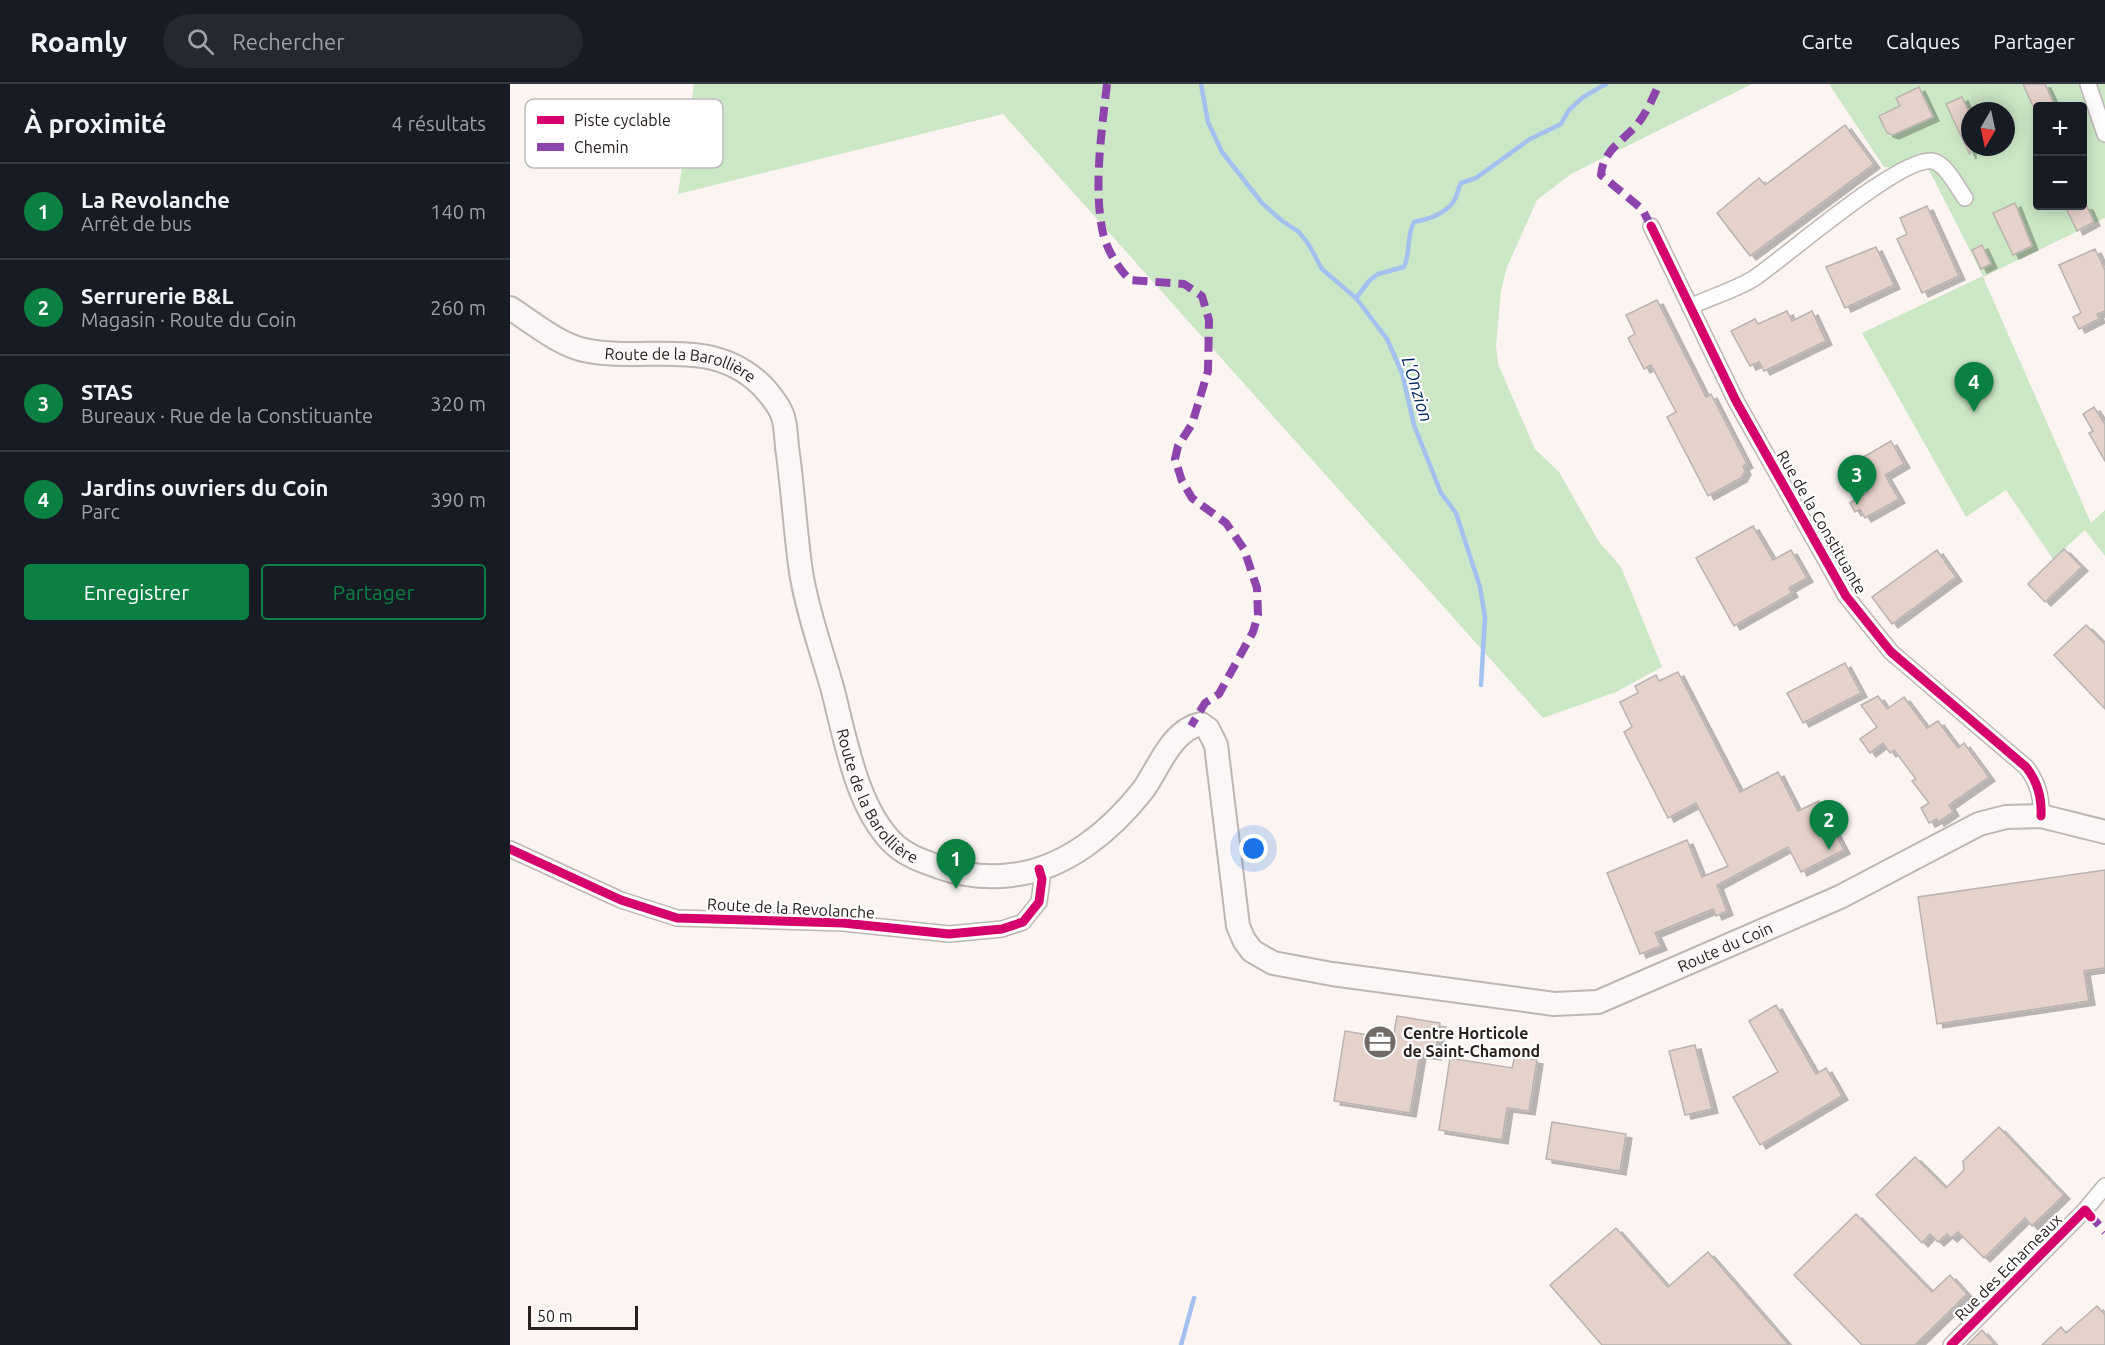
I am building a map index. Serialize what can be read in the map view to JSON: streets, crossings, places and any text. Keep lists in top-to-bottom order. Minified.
{"streets":{"main road":["Route de la Barollière","Route du Coin"],"street":["Rue de la Constituante","Route de la Revolanche","Rue des Echarneaux"]},"crossings":[["Route de la Barollière","Route de la Revolanche"],["Route de la Barollière","Route du Coin"],["Rue de la Constituante","Route du Coin"]],"water":["L'Onzion"],"places":{"office":["Centre Horticole de Saint-Chamond"]},"legend":["Piste cyclable","Chemin"],"scale_bar":"50 m","north":"bottom","page":{"header":"Roamly","search":"Rechercher","nav":["Carte","Calques","Partager"],"heading":["À proximité","4 résultats"],"map_buttons":["+","−"],"list":[{"mark":"1","name":"La Revolanche","note":"Arrêt de bus","value":"140 m"},{"mark":"2","name":"Serrurerie B&L","note":"Magasin · Route du Coin","value":"260 m"},{"mark":"3","name":"STAS","note":"Bureaux · Rue de la Constituante","value":"320 m"},{"mark":"4","name":"Jardins ouvriers du Coin","note":"Parc","value":"390 m"}],"pins":["4","3","2","1"],"buttons":["Enregistrer","Partager"],"scale":"50 m"}}
